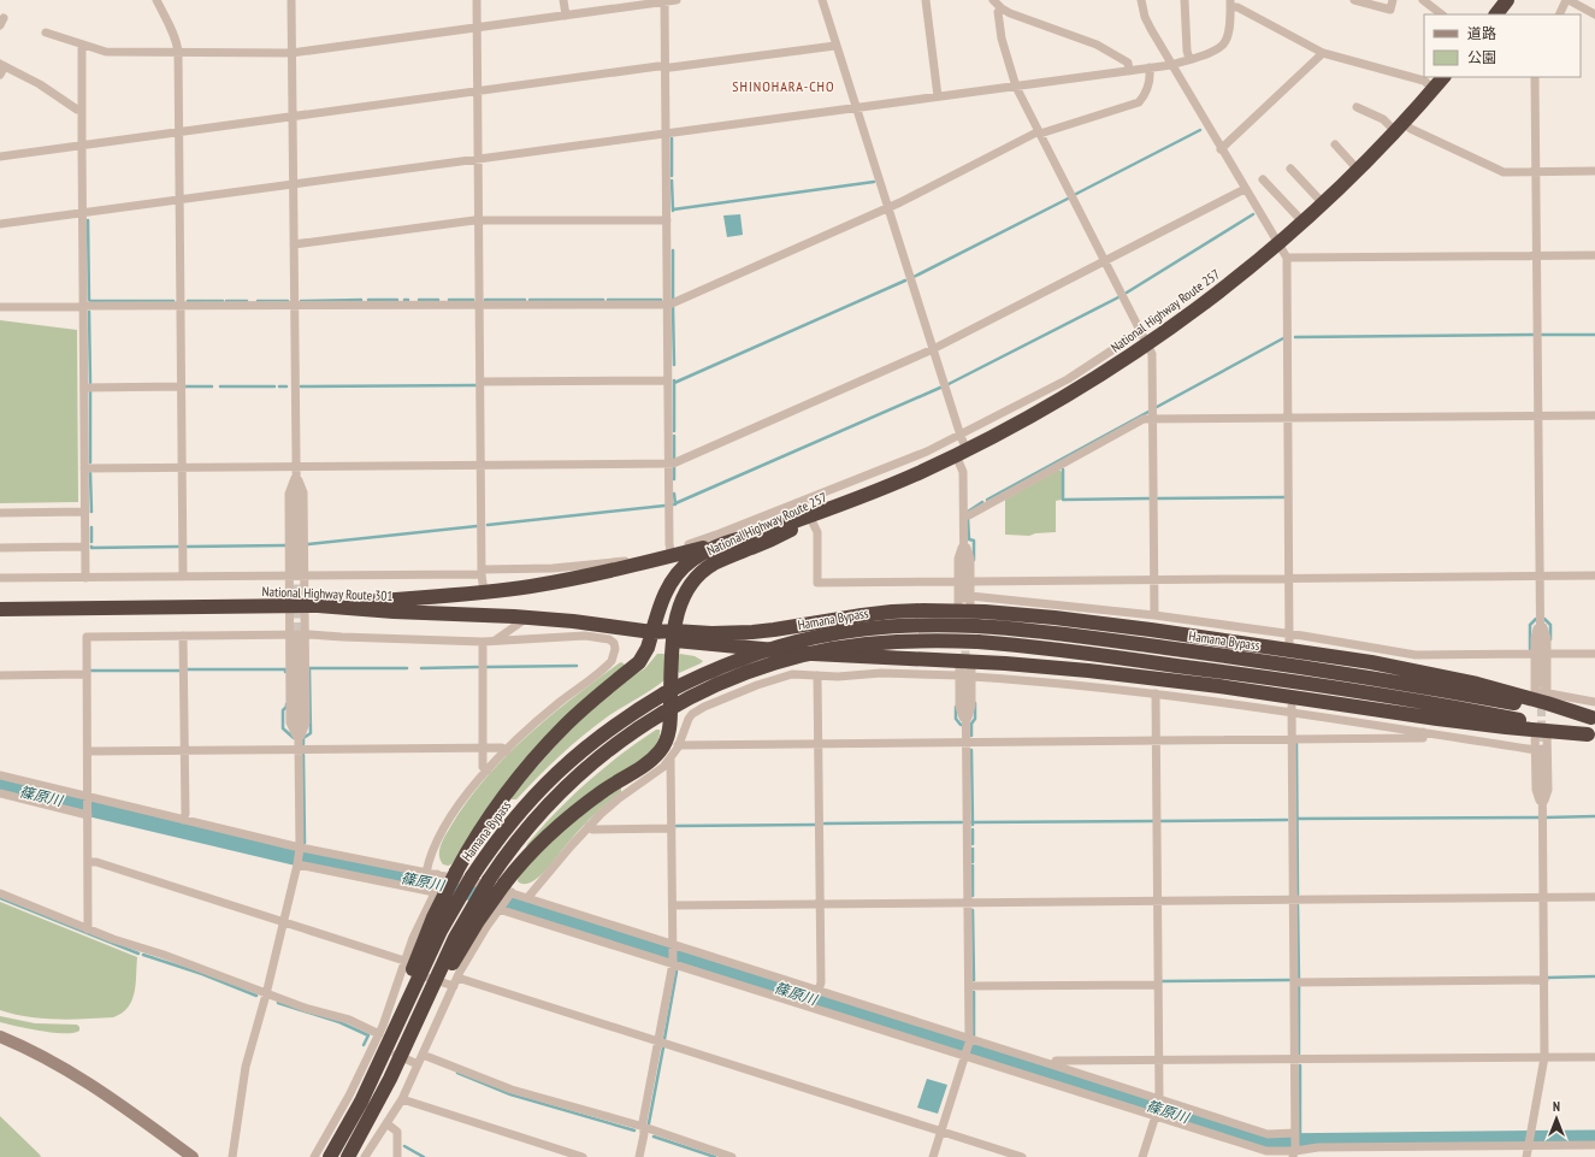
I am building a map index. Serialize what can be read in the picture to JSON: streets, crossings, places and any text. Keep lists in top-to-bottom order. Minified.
{"streets":{"highway":["National Highway Route 257","National Highway Route 301","Hamana Bypass"]},"crossings":[["National Highway Route 257","National Highway Route 301"],["National Highway Route 257","Hamana Bypass"]],"districts":["SHINOHARA-CHO"],"water":["篠原川"],"legend":["道路","公園"],"north":"top"}
